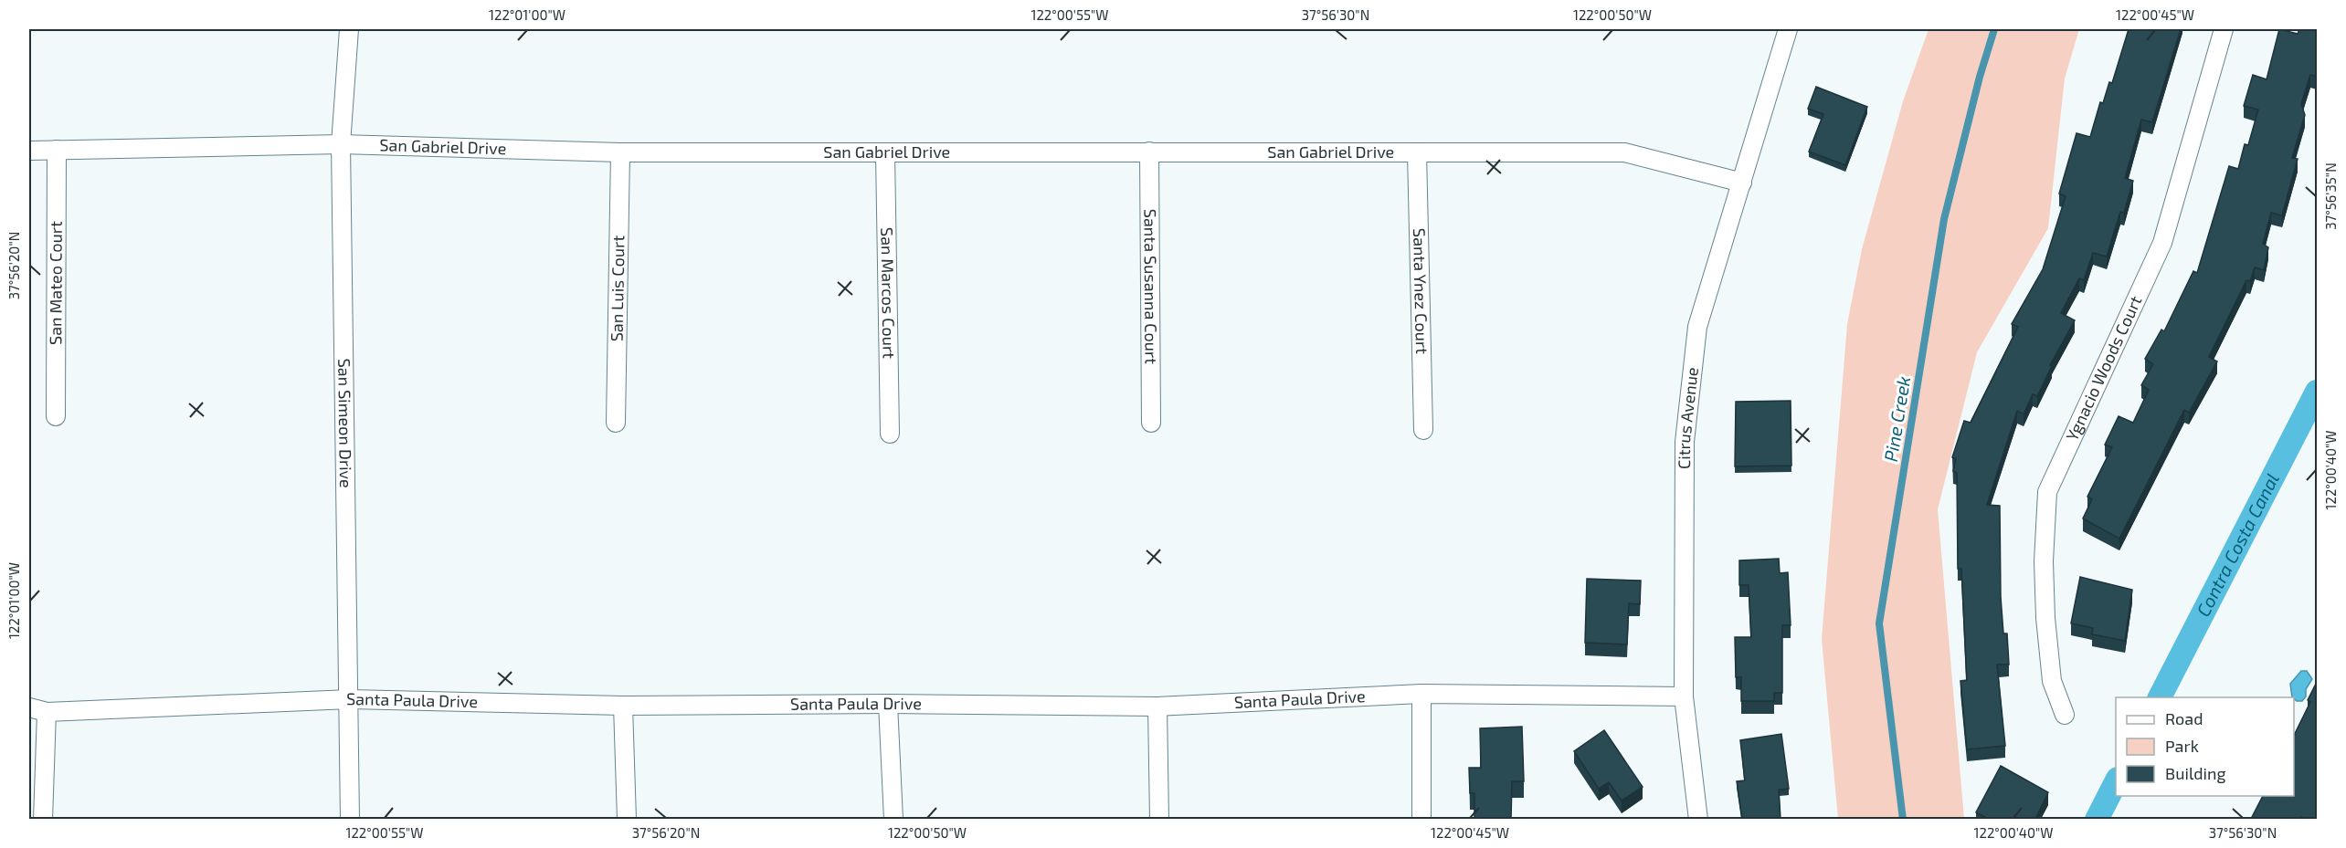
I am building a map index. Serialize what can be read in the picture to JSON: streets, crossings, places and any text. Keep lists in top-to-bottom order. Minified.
{"streets":{"street":["San Gabriel Drive","San Mateo Court","San Luis Court","Santa Susanna Court","Santa Ynez Court","San Marcos Court","Ygnacio Woods Court","Citrus Avenue","San Simeon Drive","Santa Paula Drive"]},"crossings":[["San Gabriel Drive","San Mateo Court"],["San Gabriel Drive","San Luis Court"],["San Gabriel Drive","Santa Susanna Court"],["San Gabriel Drive","Santa Ynez Court"],["San Gabriel Drive","San Marcos Court"],["San Gabriel Drive","Citrus Avenue"],["San Gabriel Drive","San Simeon Drive"],["Citrus Avenue","Santa Paula Drive"],["San Simeon Drive","Santa Paula Drive"]],"water":["Pine Creek","Contra Costa Canal"],"legend":["Road","Park","Building"],"coordinates":["122°01'00\"W","122°00'55\"W","37°56'30\"N","122°00'50\"W","122°00'45\"W","37°56'35\"N","37°56'20\"N","122°00'40\"W"]}
